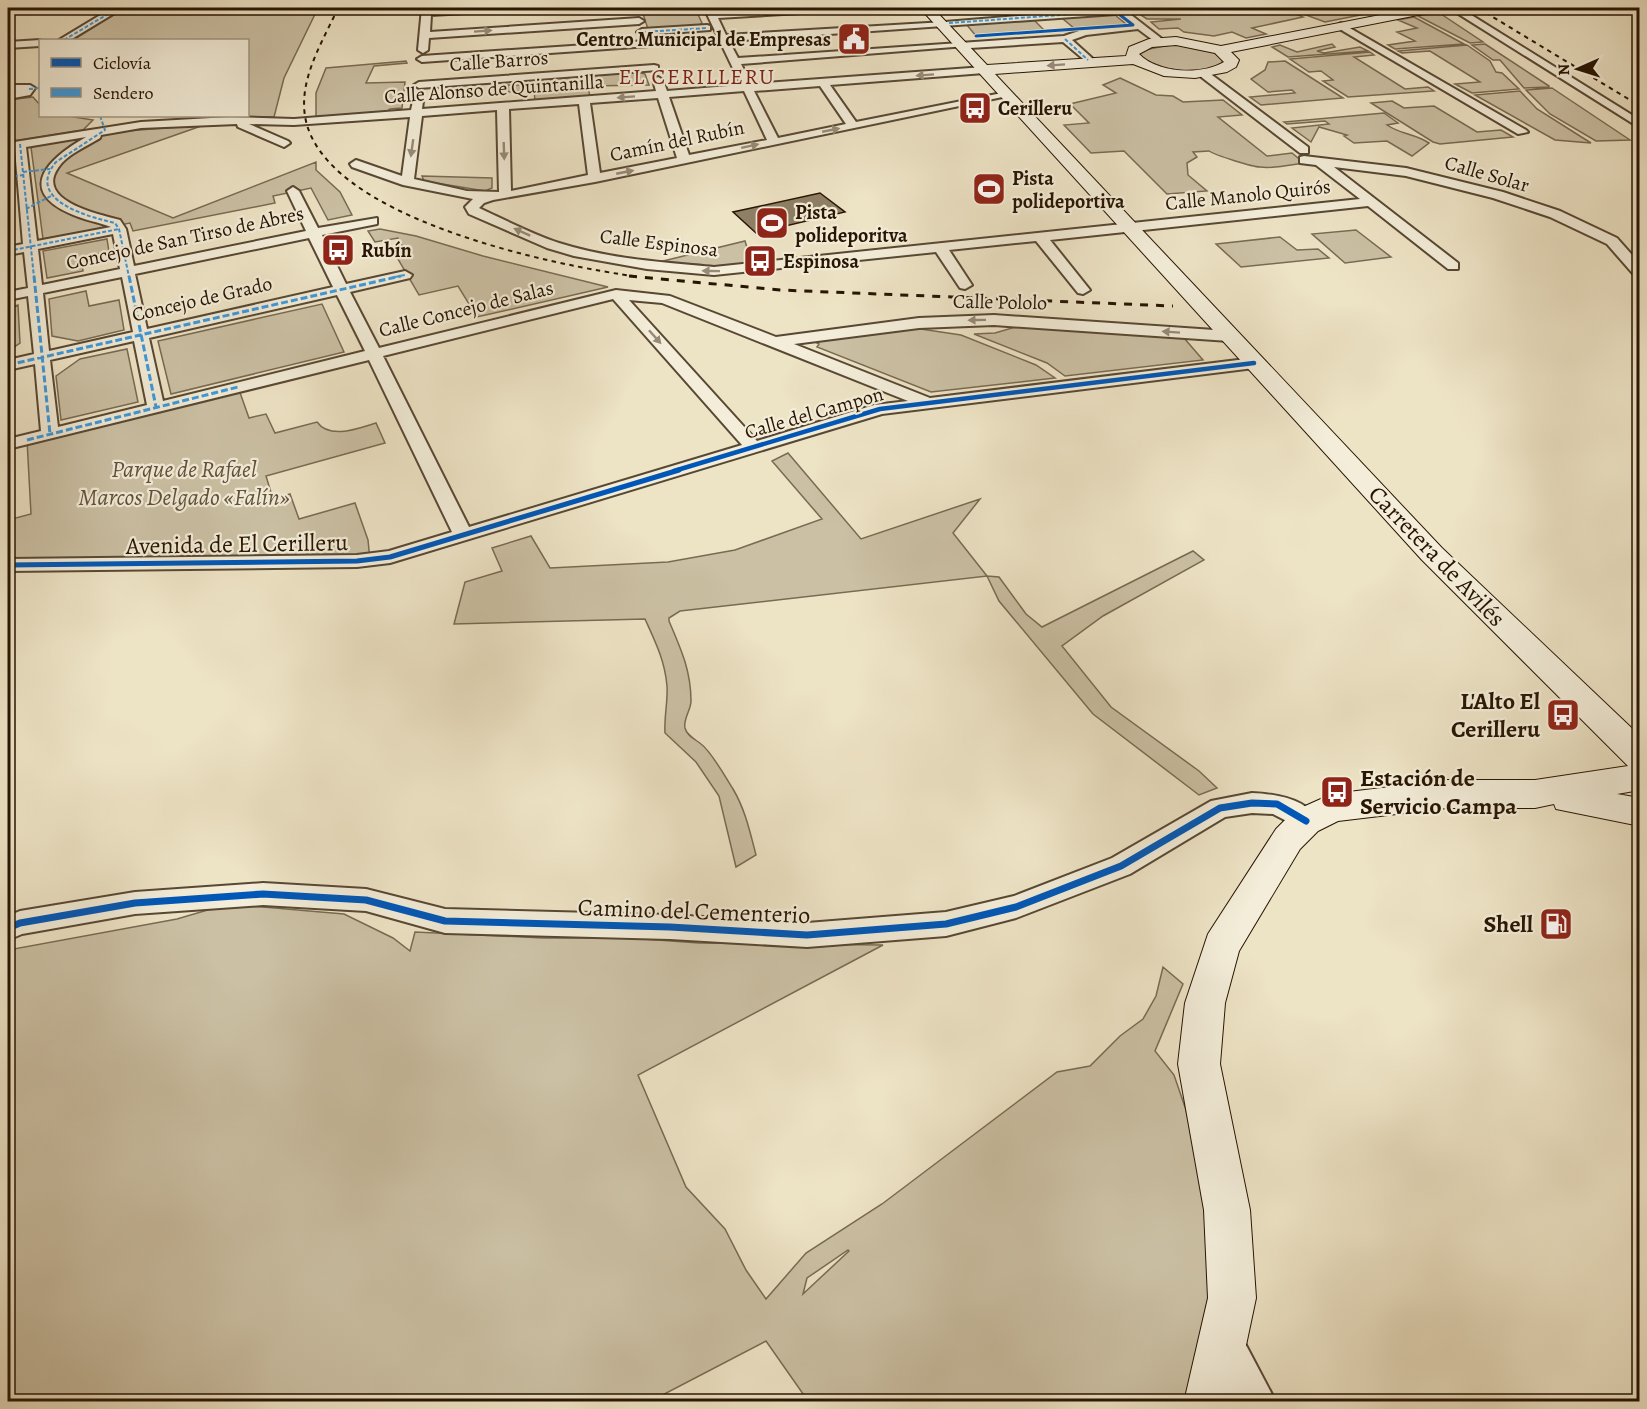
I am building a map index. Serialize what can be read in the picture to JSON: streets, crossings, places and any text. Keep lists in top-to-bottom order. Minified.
{"streets":{"street":["Calle Barros","Calle Alonso de Quintanilla","Camín del Rubín","Calle Solar","Calle Manolo Quirós","Concejo de San Tirso de Abres","Calle Espinosa","Concejo de Grado","Calle Pololo","Calle Concejo de Salas","Calle del Campon","Avenida de El Cerilleru","Carretera de Avilés","Camino del Cementerio"]},"crossings":[["Calle Alonso de Quintanilla","Carretera de Avilés"],["Camín del Rubín","Calle Espinosa"],["Camín del Rubín","Carretera de Avilés"],["Calle Manolo Quirós","Calle Espinosa"],["Calle Manolo Quirós","Carretera de Avilés"],["Calle Espinosa","Carretera de Avilés"],["Calle Pololo","Calle Concejo de Salas"],["Calle Pololo","Calle del Campon"],["Calle Pololo","Carretera de Avilés"],["Calle Concejo de Salas","Calle del Campon"],["Calle del Campon","Avenida de El Cerilleru"],["Calle del Campon","Carretera de Avilés"]],"one_way":["Calle Pololo"],"districts":["EL CERILLERU"],"parks":["Parque de Rafael Marcos Delgado «Falín»"],"places":{"public building":["Centro Municipal de Empresas"],"bus stop":["Cerilleru","Rubín","Espinosa","L'Alto El Cerilleru","Estación de Servicio Campa"],"sports":["Pista polideportiva","Pista polideporitva"],"fuel station":["Shell"]},"legend":["Ciclovía","Sendero"],"north":"left"}
